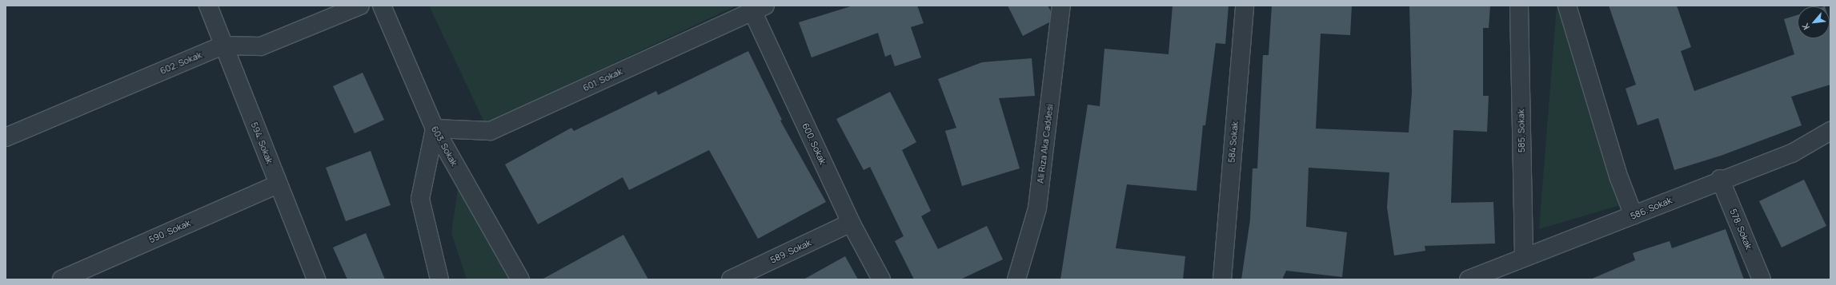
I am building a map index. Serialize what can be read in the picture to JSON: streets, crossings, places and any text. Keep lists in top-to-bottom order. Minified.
{"streets":{"street":["602. Sokak","601. Sokak","585. Sokak","584 Sokak","594. Sokak","600. Sokak","Ali Rıza Aka Caddesi","603. Sokak","586. Sokak","578. Sokak","590. Sokak","589. Sokak"]},"crossings":[["602. Sokak","594. Sokak"],["601. Sokak","600. Sokak"],["601. Sokak","603. Sokak"],["585. Sokak","586. Sokak"],["594. Sokak","590. Sokak"],["600. Sokak","589. Sokak"],["586. Sokak","578. Sokak"]],"north":"bottom left"}
